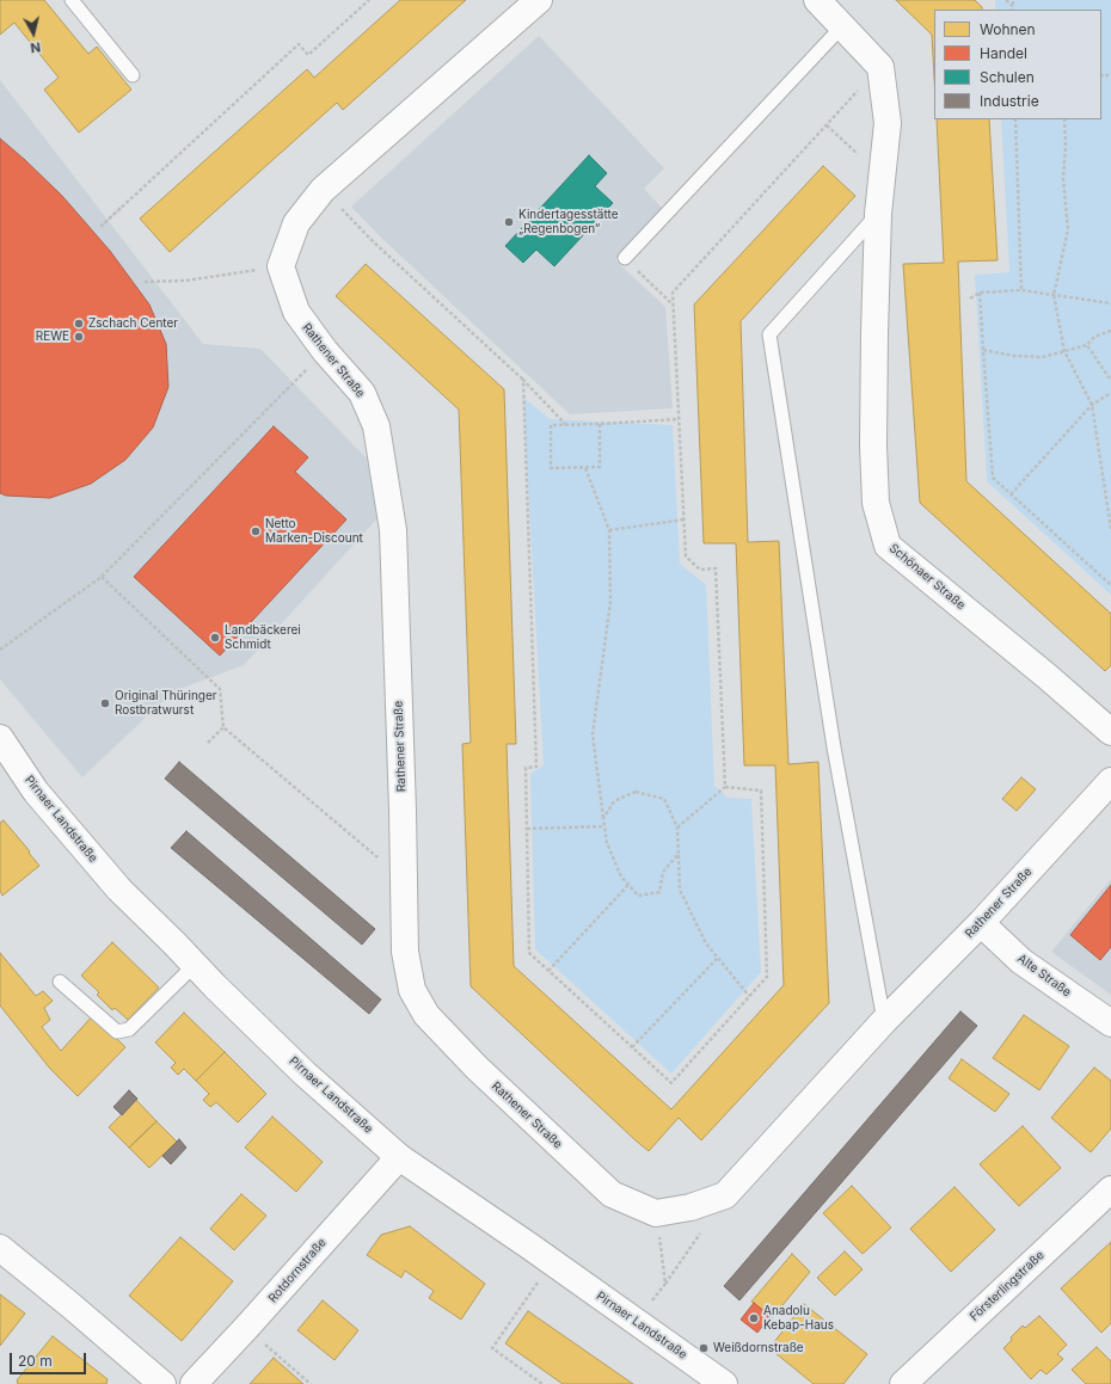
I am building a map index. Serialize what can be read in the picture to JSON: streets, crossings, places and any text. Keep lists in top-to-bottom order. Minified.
{"streets":{"street":["Rathener Straße","Schönaer Straße","Pirnaer Landstraße","Alte Straße","Rotdornstraße","Försterlingstraße"]},"crossings":[["Rathener Straße","Alte Straße"],["Pirnaer Landstraße","Rotdornstraße"]],"places":["Kindertagesstätte „Regenbogen“","Zschach Center","REWE","Netto Marken-Discount","Landbäckerei Schmidt","Original Thüringer Rostbratwurst","Anadolu Kebap-Haus","Weißdornstraße"],"legend":["Wohnen","Handel","Schulen","Industrie"],"scale_bar":"20 m","north":"bottom"}
